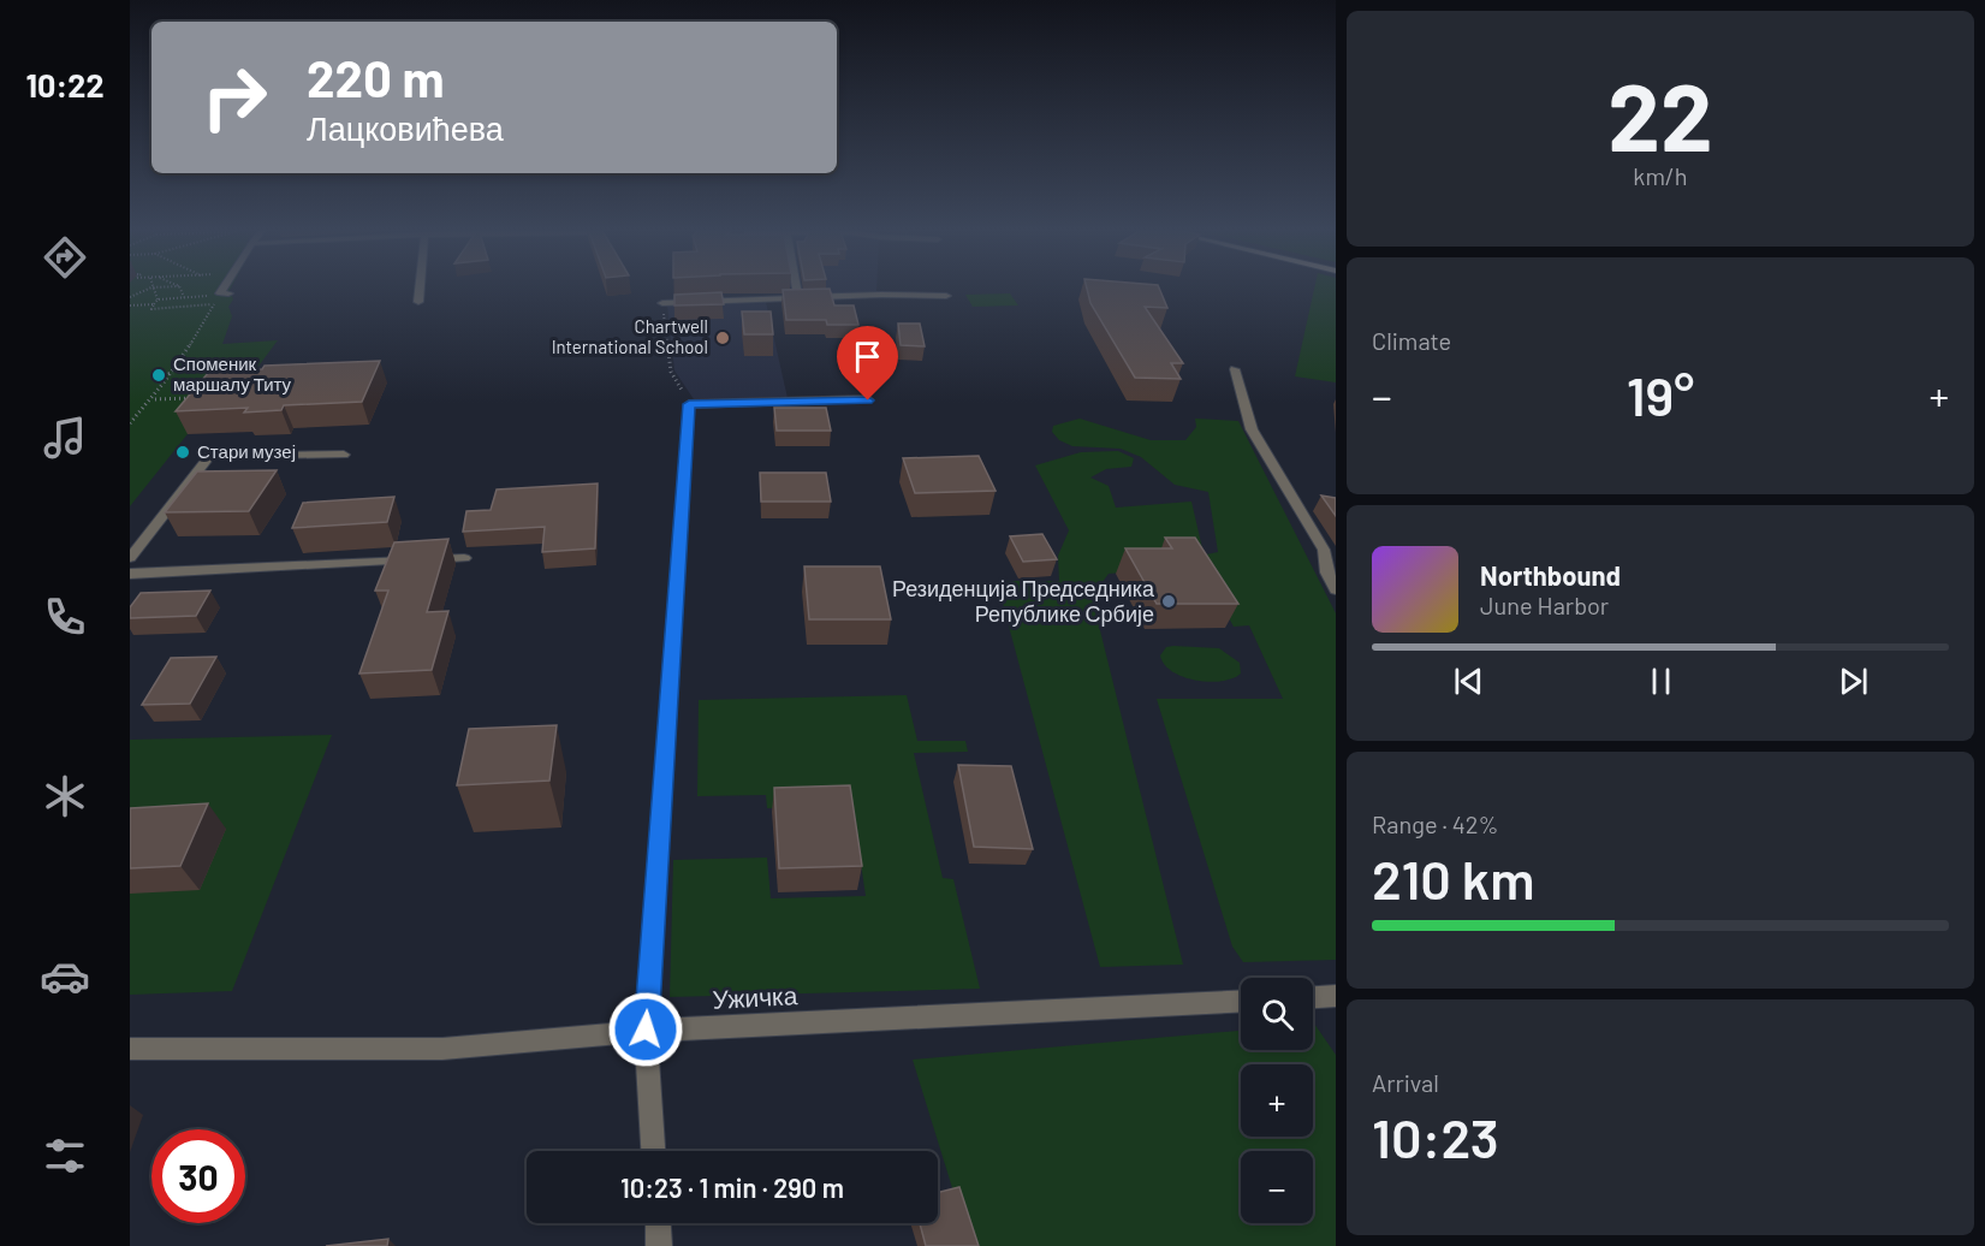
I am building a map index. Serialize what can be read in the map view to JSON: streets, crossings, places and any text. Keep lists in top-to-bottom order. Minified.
{"streets":{"street":["Ужичка"]},"places":["Chartwell International School","Споменик маршалу Титу","Стари музеј","Резиденција Председника Републике Србије"],"page":{"tabs":"10:22","tile":[["22","km/h"],"Climate",["Range · 42%","210 km"],["Arrival","10:23"]],"turn":["220 m","Лацковићева"],"heat":["−","19°","+"],"song":["Northbound","June Harbor"],"map_buttons":["+","−"],"limit":"30","trip":"10:23 · 1 min · 290 m"}}
